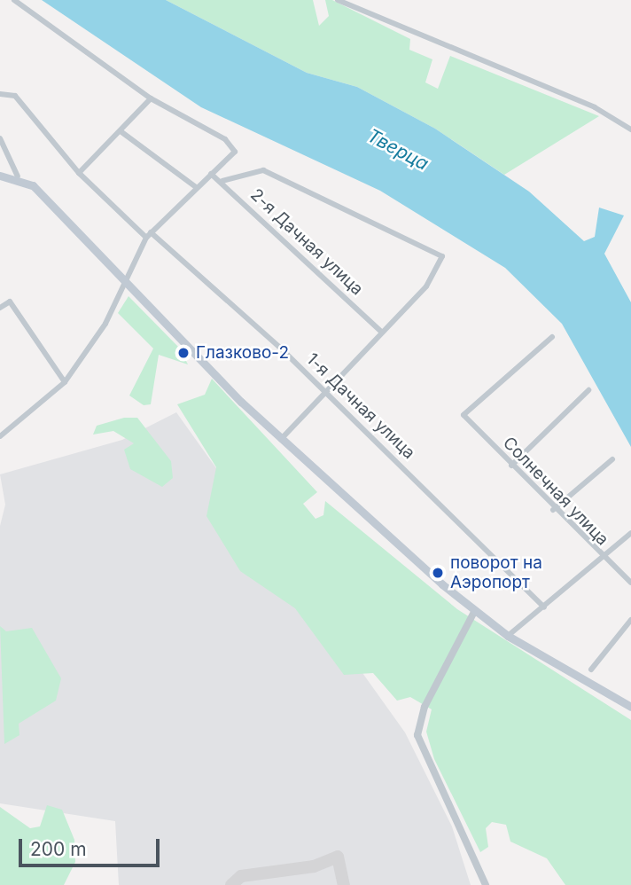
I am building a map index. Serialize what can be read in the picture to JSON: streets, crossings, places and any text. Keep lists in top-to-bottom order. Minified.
{"streets":{"street":["2-я Дачная улица","1-я Дачная улица","Солнечная улица"]},"water":["Тверца"],"places":["Глазково-2","поворот на Аэропорт"],"scale_bar":"200 m"}
